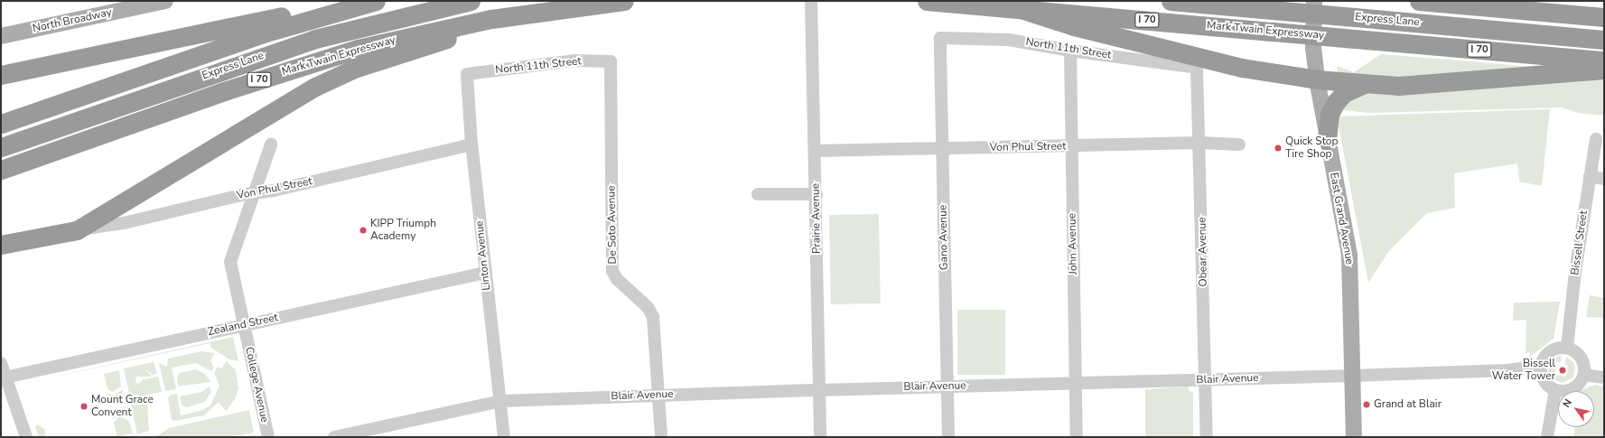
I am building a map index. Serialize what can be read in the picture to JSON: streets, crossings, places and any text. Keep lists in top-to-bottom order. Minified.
{"streets":{"highway":["I 70","Express Lane","Mark Twain Expressway"],"main road":["North Broadway","East Grand Avenue"],"street":["North 11th Street","Von Phul Street","Prairie Avenue","De Soto Avenue","Gano Avenue","Bissell Street","John Avenue","Obear Avenue","Linton Avenue","Zealand Street","Blair Avenue","College Avenue"]},"crossings":[["North 11th Street","De Soto Avenue"],["North 11th Street","Gano Avenue"],["North 11th Street","John Avenue"],["North 11th Street","Obear Avenue"],["North 11th Street","Linton Avenue"],["Von Phul Street","Prairie Avenue"],["Von Phul Street","Gano Avenue"],["Von Phul Street","John Avenue"],["Von Phul Street","Obear Avenue"],["Von Phul Street","Linton Avenue"],["Von Phul Street","College Avenue"],["Prairie Avenue","Blair Avenue"],["East Grand Avenue","Blair Avenue"],["De Soto Avenue","Blair Avenue"],["Gano Avenue","Blair Avenue"],["Bissell Street","Blair Avenue"],["John Avenue","Blair Avenue"],["Obear Avenue","Blair Avenue"],["Linton Avenue","Zealand Street"],["Linton Avenue","Blair Avenue"],["Zealand Street","College Avenue"]],"places":["Quick Stop Tire Shop","KIPP Triumph Academy","Bissell Water Tower","Grand at Blair","Mount Grace Convent"],"north":"top left"}
